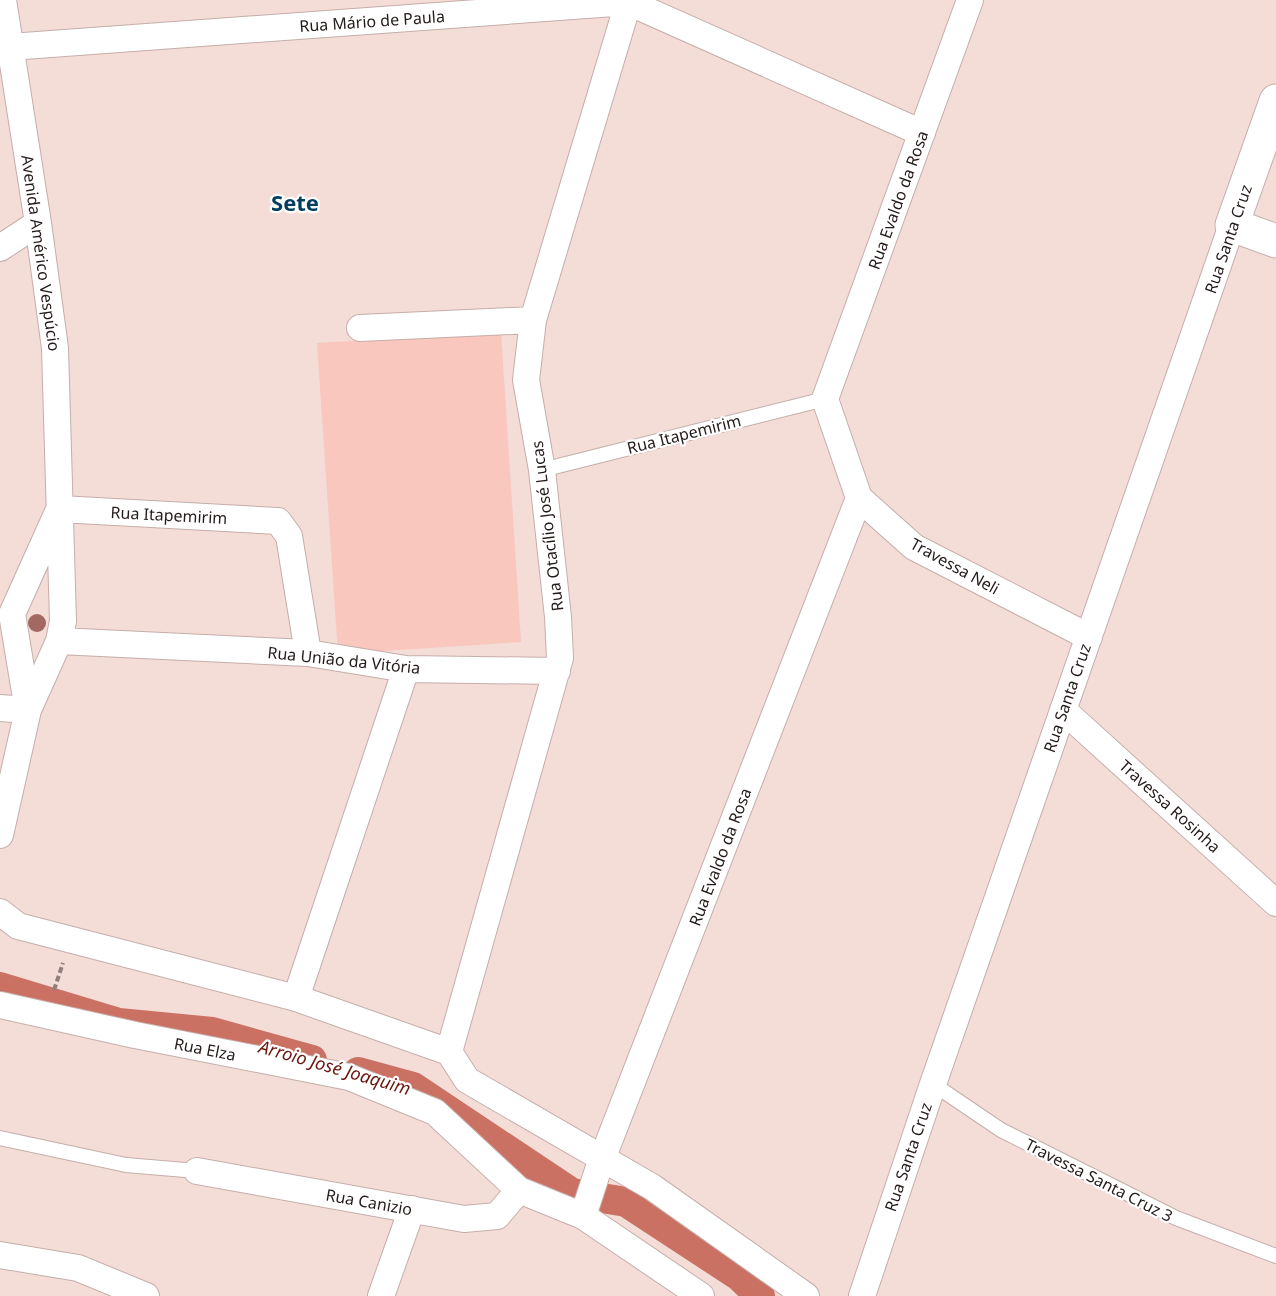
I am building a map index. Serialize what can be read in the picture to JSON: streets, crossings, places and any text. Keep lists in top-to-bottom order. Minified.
{"streets":{"main road":["Rua Santa Cruz"],"street":["Rua Mário de Paula","Rua Evaldo da Rosa","Avenida Américo Vespúcio","Rua Itapemirim","Rua Otacílio José Lucas","Travessa Neli","Rua União da Vitória","Travessa Rosinha","Rua Elza","Rua Canizio"],"lane":["Travessa Santa Cruz 3"]},"crossings":[["Rua Mário de Paula","Rua Evaldo da Rosa"],["Rua Mário de Paula","Avenida Américo Vespúcio"],["Rua Mário de Paula","Rua Otacílio José Lucas"],["Rua Evaldo da Rosa","Rua Itapemirim"],["Rua Evaldo da Rosa","Travessa Neli"],["Rua Santa Cruz","Travessa Neli"],["Rua Santa Cruz","Travessa Rosinha"],["Rua Santa Cruz","Travessa Santa Cruz 3"],["Avenida Américo Vespúcio","Rua Itapemirim"],["Avenida Américo Vespúcio","Rua União da Vitória"],["Rua Itapemirim","Rua Otacílio José Lucas"],["Rua Itapemirim","Travessa Neli"],["Rua Itapemirim","Rua União da Vitória"],["Rua Otacílio José Lucas","Rua União da Vitória"],["Rua Elza","Rua Canizio"]],"districts":["Sete"],"water":["Arroio José Joaquim"]}
